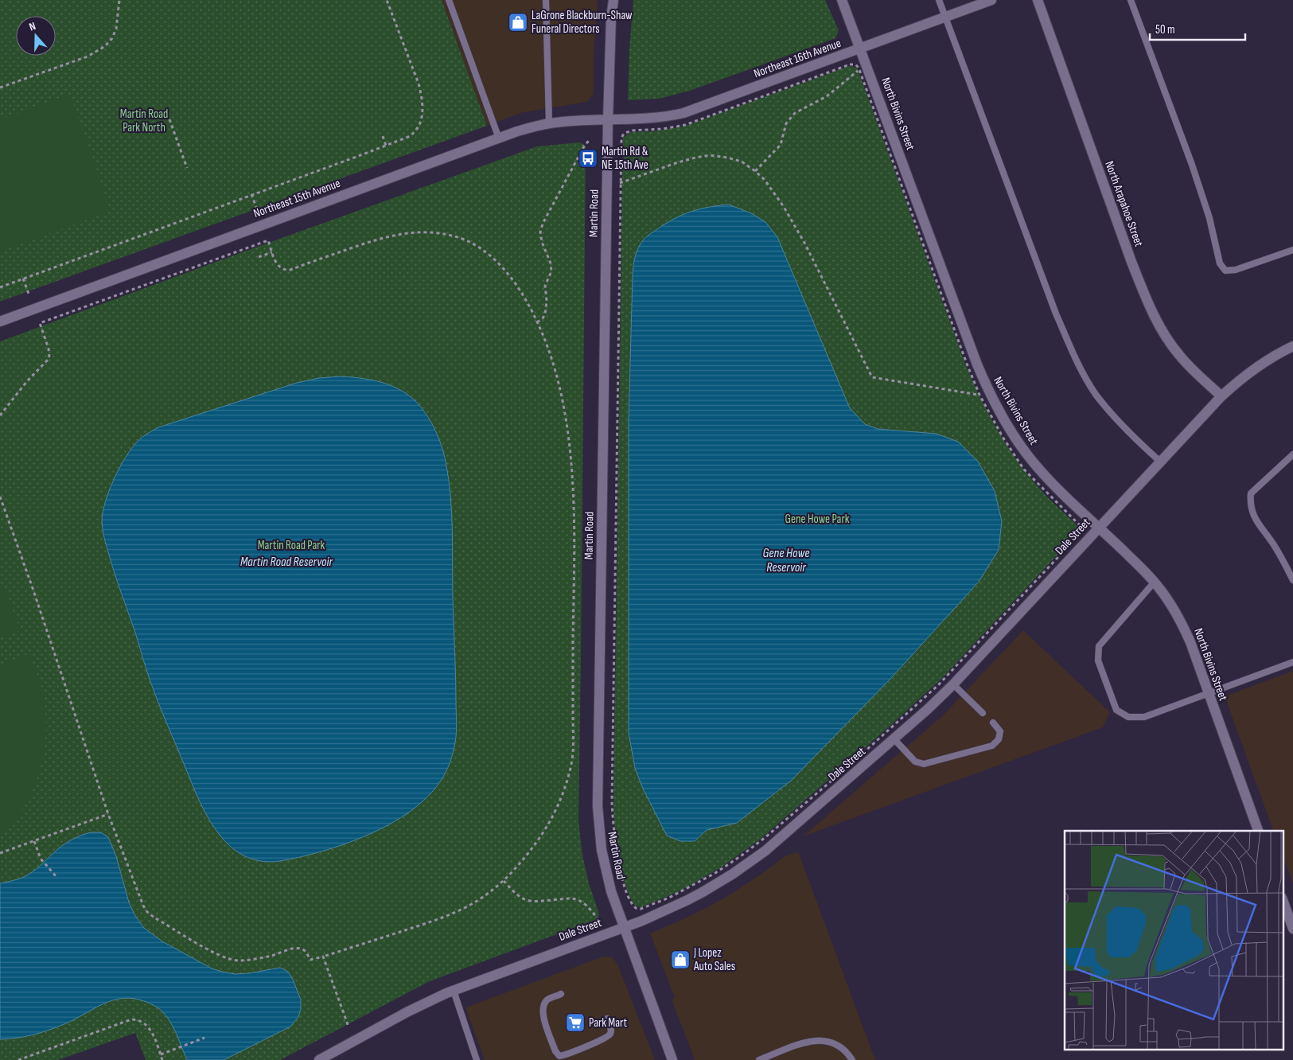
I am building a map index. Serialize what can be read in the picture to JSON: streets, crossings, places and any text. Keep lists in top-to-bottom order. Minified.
{"streets":{"street":["Northeast 16th Avenue","North Bivins Street","Northeast 15th Avenue","North Arapahoe Street","Martin Road","Dale Street"]},"crossings":[["Northeast 16th Avenue","North Bivins Street"],["Northeast 16th Avenue","Northeast 15th Avenue"],["Northeast 16th Avenue","Martin Road"],["North Bivins Street","Dale Street"],["Northeast 15th Avenue","Martin Road"],["North Arapahoe Street","Dale Street"],["Martin Road","Dale Street"]],"water":["Gene Howe Reservoir","Martin Road Reservoir"],"parks":["Martin Road Park North","Gene Howe Park","Martin Road Park"],"places":{"shop":["LaGrone Blackburn-Shaw Funeral Directors","J Lopez Auto Sales"],"bus stop":["Martin Rd & NE 15th Ave"],"supermarket":["Park Mart"]},"scale_bar":"50 m","north":"top"}
